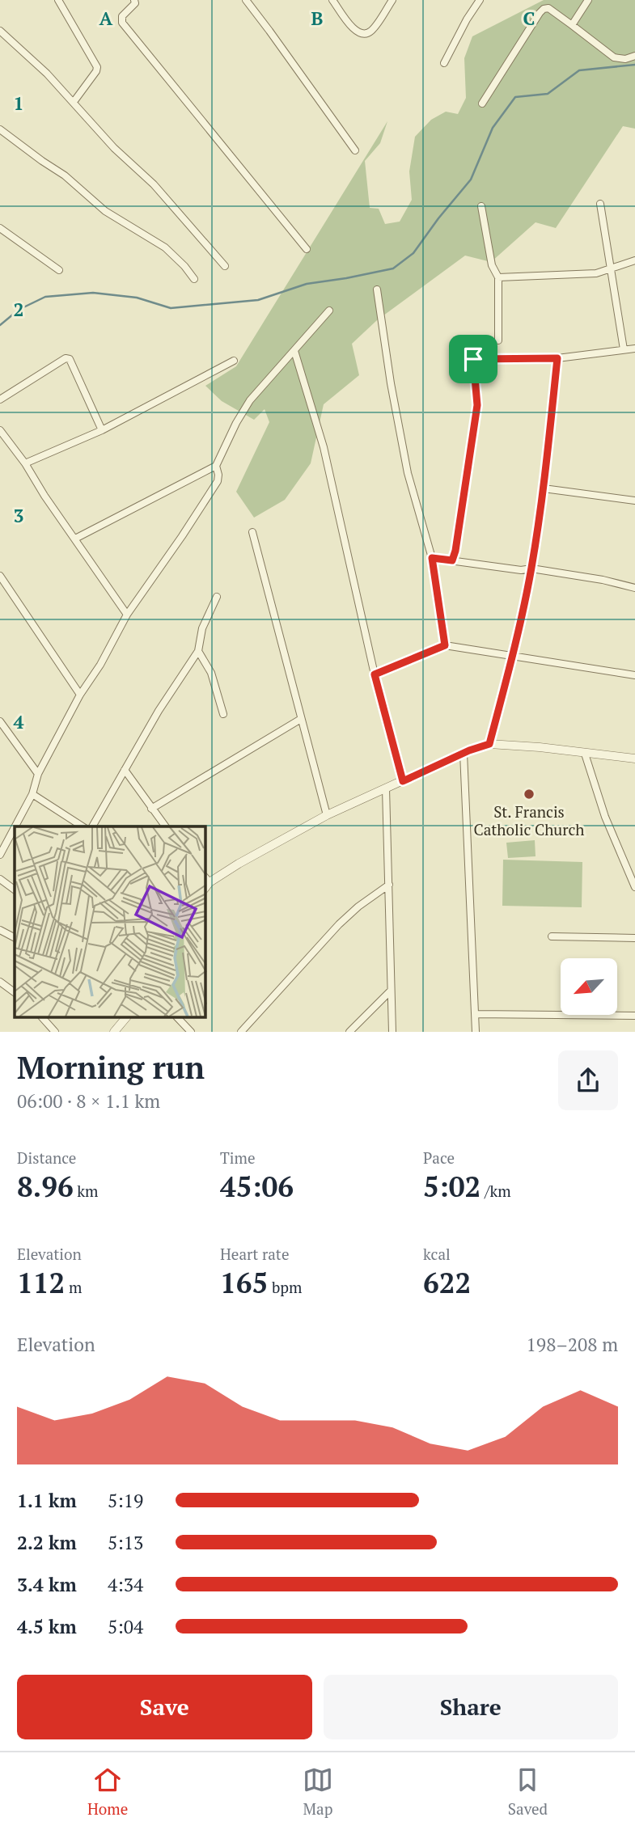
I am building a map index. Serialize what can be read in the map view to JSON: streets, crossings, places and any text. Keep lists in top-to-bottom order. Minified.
{"places":["St. Francis Catholic Church"],"north":"bottom left","page":{"heading":["Morning run","06:00 · 8 × 1.1 km"],"stats":[["Distance","8.96 km"],["Time","45:06"],["Pace","5:02 /km"],["Elevation","112 m"],["Heart rate","165 bpm"],["kcal","622"]],"chart":["Elevation","198–208 m"],"list":[{"name":"1.1 km","note":"5:19"},{"name":"2.2 km","note":"5:13"},{"name":"3.4 km","note":"4:34"},{"name":"4.5 km","note":"5:04"}],"buttons":["Save","Share"],"tabs":["Home","Map","Saved"]},"grid":{"columns":["A","B","C"],"rows":["1","2","3","4"]}}
